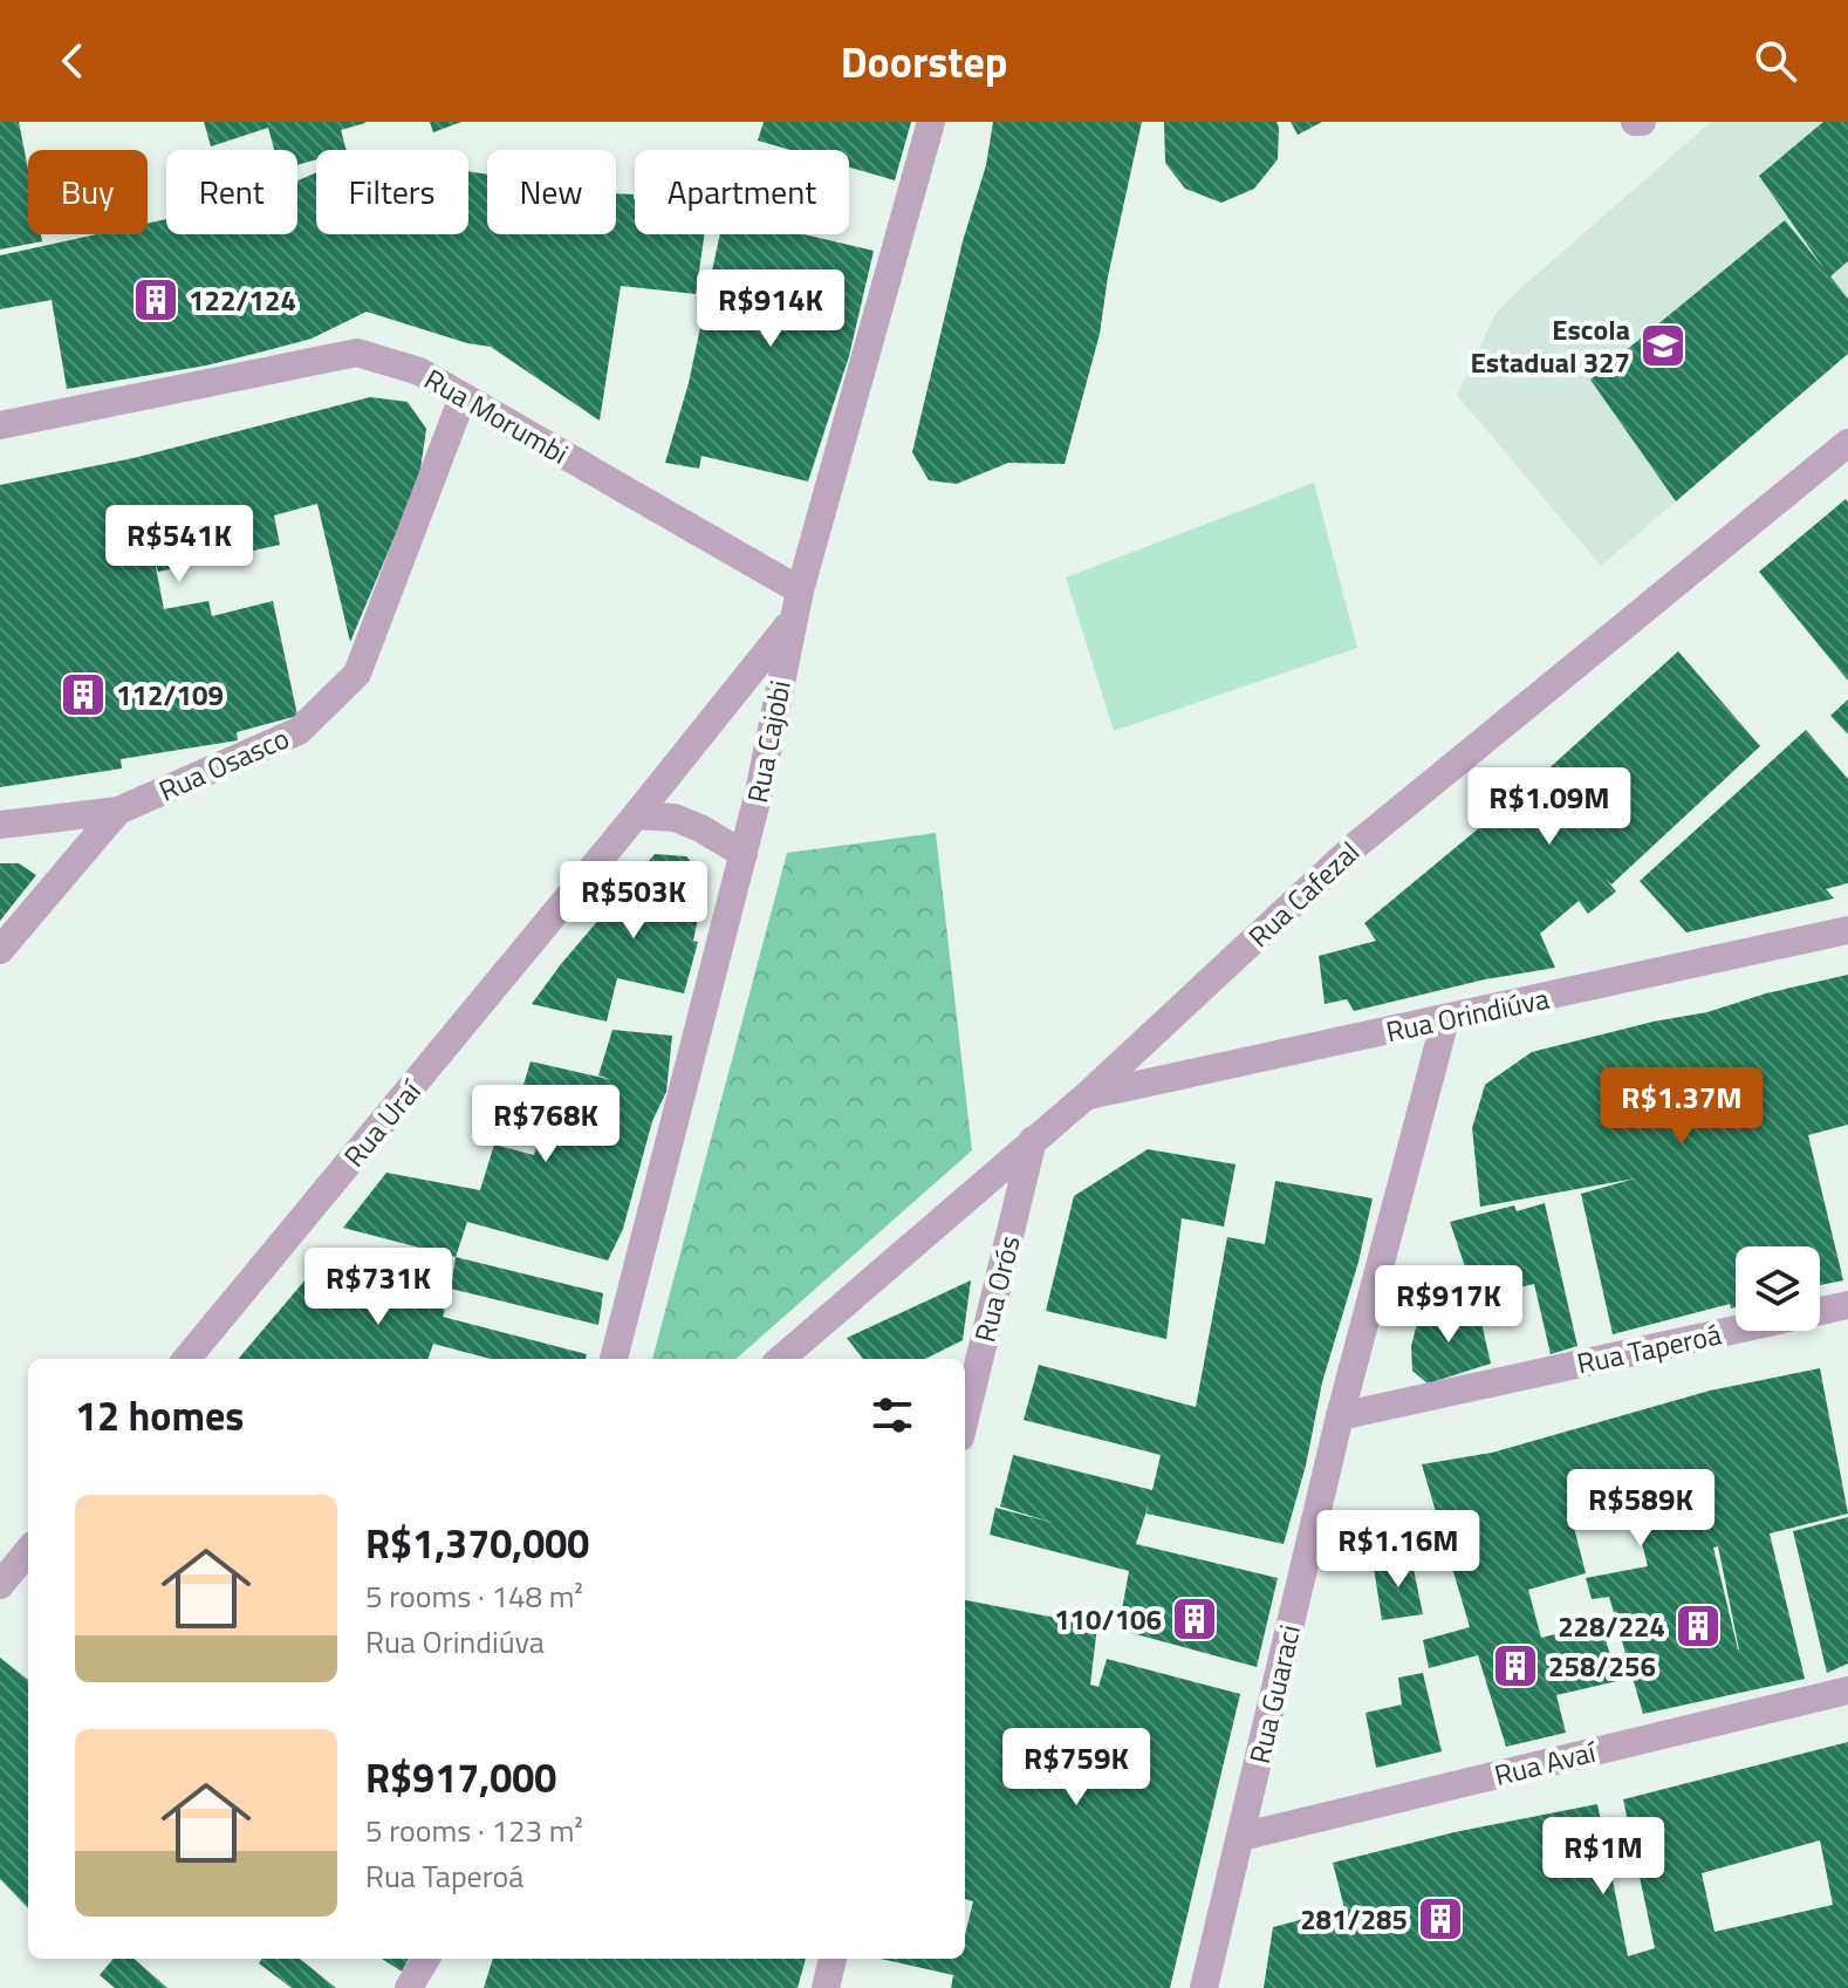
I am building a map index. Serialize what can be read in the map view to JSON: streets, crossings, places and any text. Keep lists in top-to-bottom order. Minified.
{"streets":{"street":["Rua Morumbi","Rua Cajobi","Rua Osasco","Rua Cafezal","Rua Orindiúva","Rua Uraí","Rua Orós","Rua Taperoá","Rua Guaraci","Rua Avaí"]},"crossings":[["Rua Morumbi","Rua Cajobi"],["Rua Morumbi","Rua Osasco"],["Rua Cajobi","Rua Uraí"],["Rua Cafezal","Rua Orindiúva"],["Rua Cafezal","Rua Orós"],["Rua Orindiúva","Rua Guaraci"],["Rua Taperoá","Rua Guaraci"],["Rua Guaraci","Rua Avaí"]],"places":{"building":["122/124","112/109","110/106","228/224","258/256","281/285"],"school or university":["Escola Estadual 327"]},"page":{"header":"Doorstep","chip":["Buy","Rent","Filters","New","Apartment"],"price":["R$914K","R$541K","R$1.09M","R$503K","R$1.37M","R$768K","R$731K","R$917K","R$589K","R$1.16M","R$759K","R$1M"],"heading":"12 homes","list":[{"name":"R$1,370,000","note":"5 rooms · 148 m² · Rua Orindiúva"},{"name":"R$917,000","note":"5 rooms · 123 m² · Rua Taperoá"}]}}
